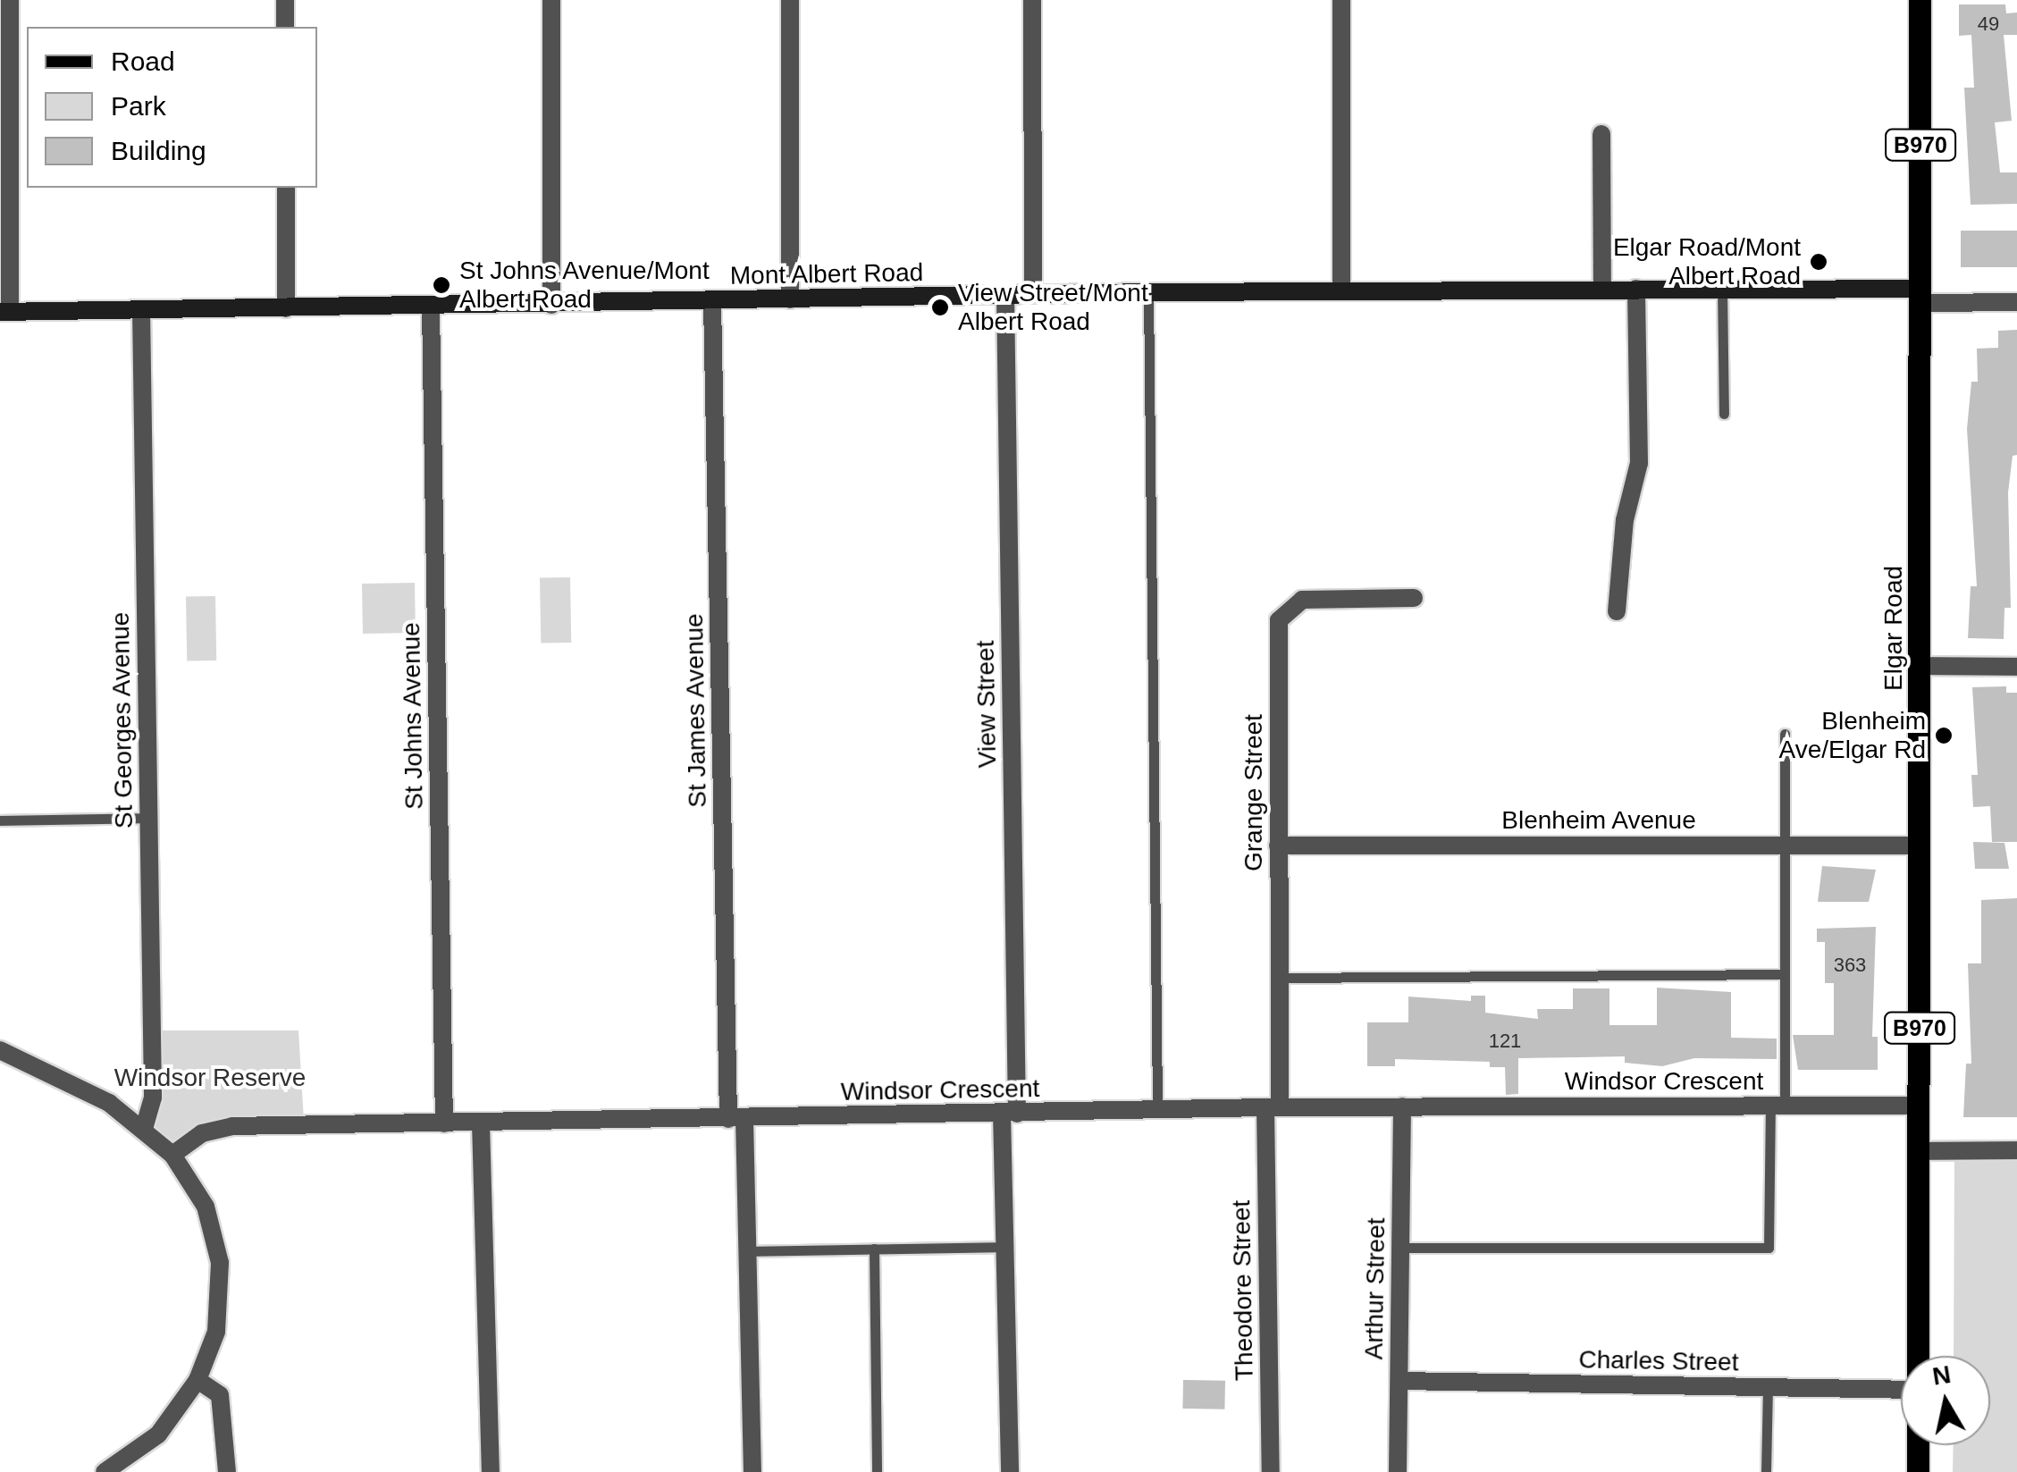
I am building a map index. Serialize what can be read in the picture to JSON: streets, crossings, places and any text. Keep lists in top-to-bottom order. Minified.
{"streets":{"main road":["B970","Mont Albert Road","Elgar Road"],"street":["View Street","St James Avenue","St Johns Avenue","St Georges Avenue","Grange Street","Blenheim Avenue","Windsor Crescent","Arthur Street","Theodore Street","Charles Street"]},"crossings":[["Mont Albert Road","Elgar Road"],["Mont Albert Road","View Street"],["Mont Albert Road","St James Avenue"],["Mont Albert Road","St Johns Avenue"],["Mont Albert Road","St Georges Avenue"],["Elgar Road","Blenheim Avenue"],["Elgar Road","Windsor Crescent"],["View Street","Windsor Crescent"],["St James Avenue","Windsor Crescent"],["St Johns Avenue","Windsor Crescent"],["Grange Street","Blenheim Avenue"],["Grange Street","Windsor Crescent"],["Grange Street","Theodore Street"],["Windsor Crescent","Arthur Street"],["Windsor Crescent","Theodore Street"],["Arthur Street","Charles Street"]],"parks":["Windsor Reserve"],"places":["Elgar Road/Mont Albert Road","St Johns Avenue/Mont Albert Road","View Street/Mont Albert Road","Blenheim Ave/Elgar Rd"],"house_numbers":["49","363","121"],"legend":["Road","Park","Building"],"north":"top"}
